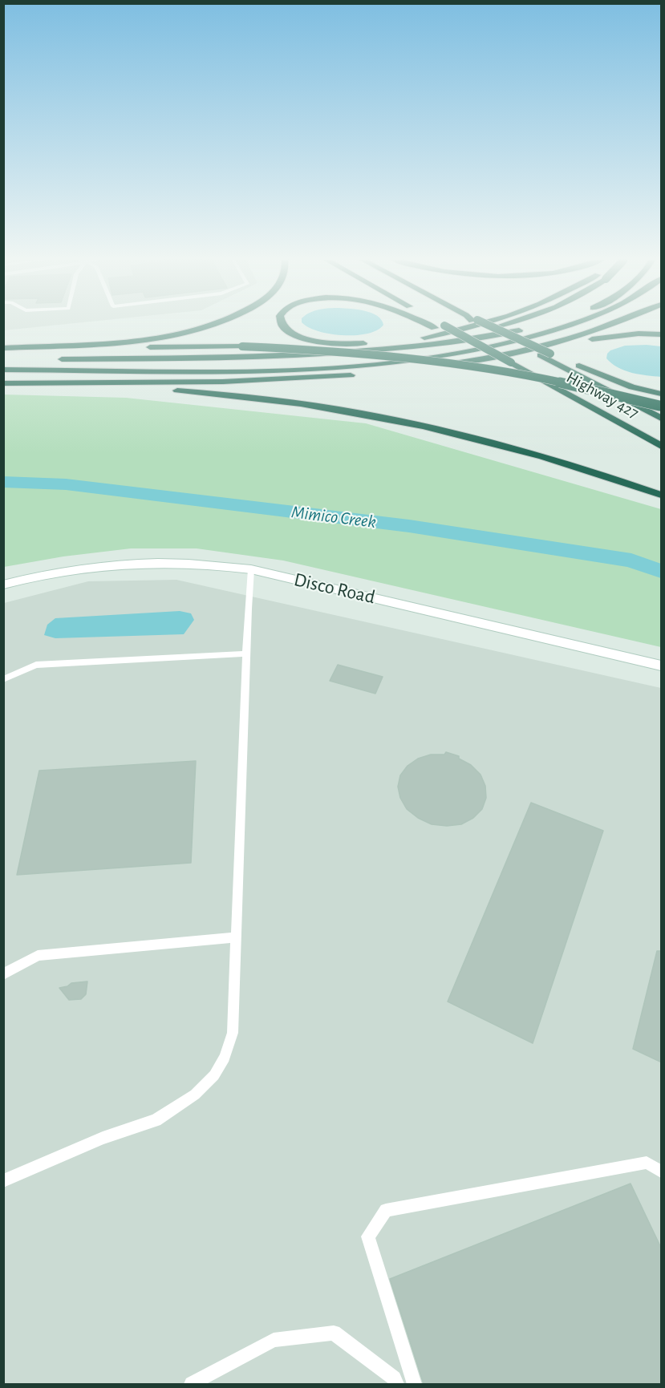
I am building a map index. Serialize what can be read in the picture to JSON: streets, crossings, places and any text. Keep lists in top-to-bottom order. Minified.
{"streets":{"highway":["Highway 427"],"main road":["Disco Road"]},"water":["Mimico Creek"]}
